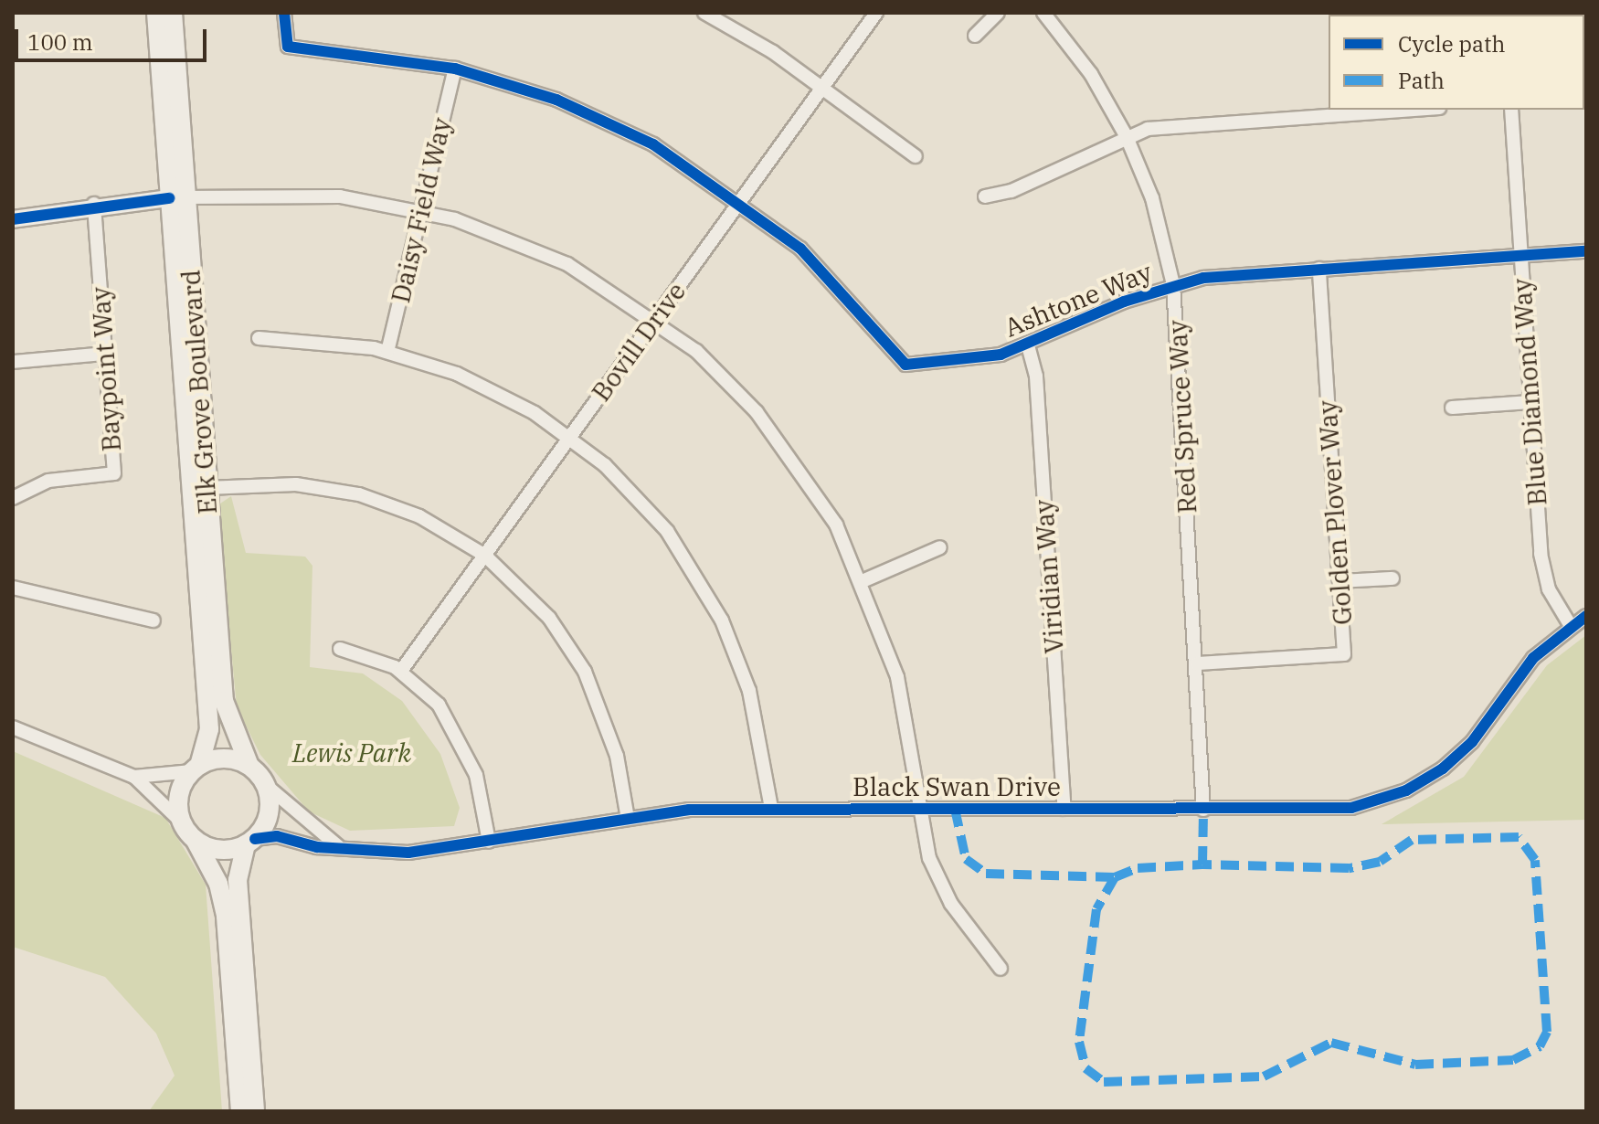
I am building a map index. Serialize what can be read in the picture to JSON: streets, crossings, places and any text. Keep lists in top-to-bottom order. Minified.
{"streets":{"main road":["Elk Grove Boulevard"],"street":["Daisy Field Way","Ashtone Way","Bovill Drive","Baypoint Way","Blue Diamond Way","Red Spruce Way","Golden Plover Way","Viridian Way","Black Swan Drive"]},"crossings":[["Ashtone Way","Bovill Drive"],["Ashtone Way","Blue Diamond Way"],["Ashtone Way","Red Spruce Way"],["Ashtone Way","Golden Plover Way"],["Ashtone Way","Viridian Way"],["Elk Grove Boulevard","Black Swan Drive"],["Blue Diamond Way","Black Swan Drive"],["Red Spruce Way","Golden Plover Way"],["Red Spruce Way","Black Swan Drive"],["Viridian Way","Black Swan Drive"]],"parks":["Lewis Park"],"legend":["Cycle path","Path"],"scale_bar":"100 m"}
